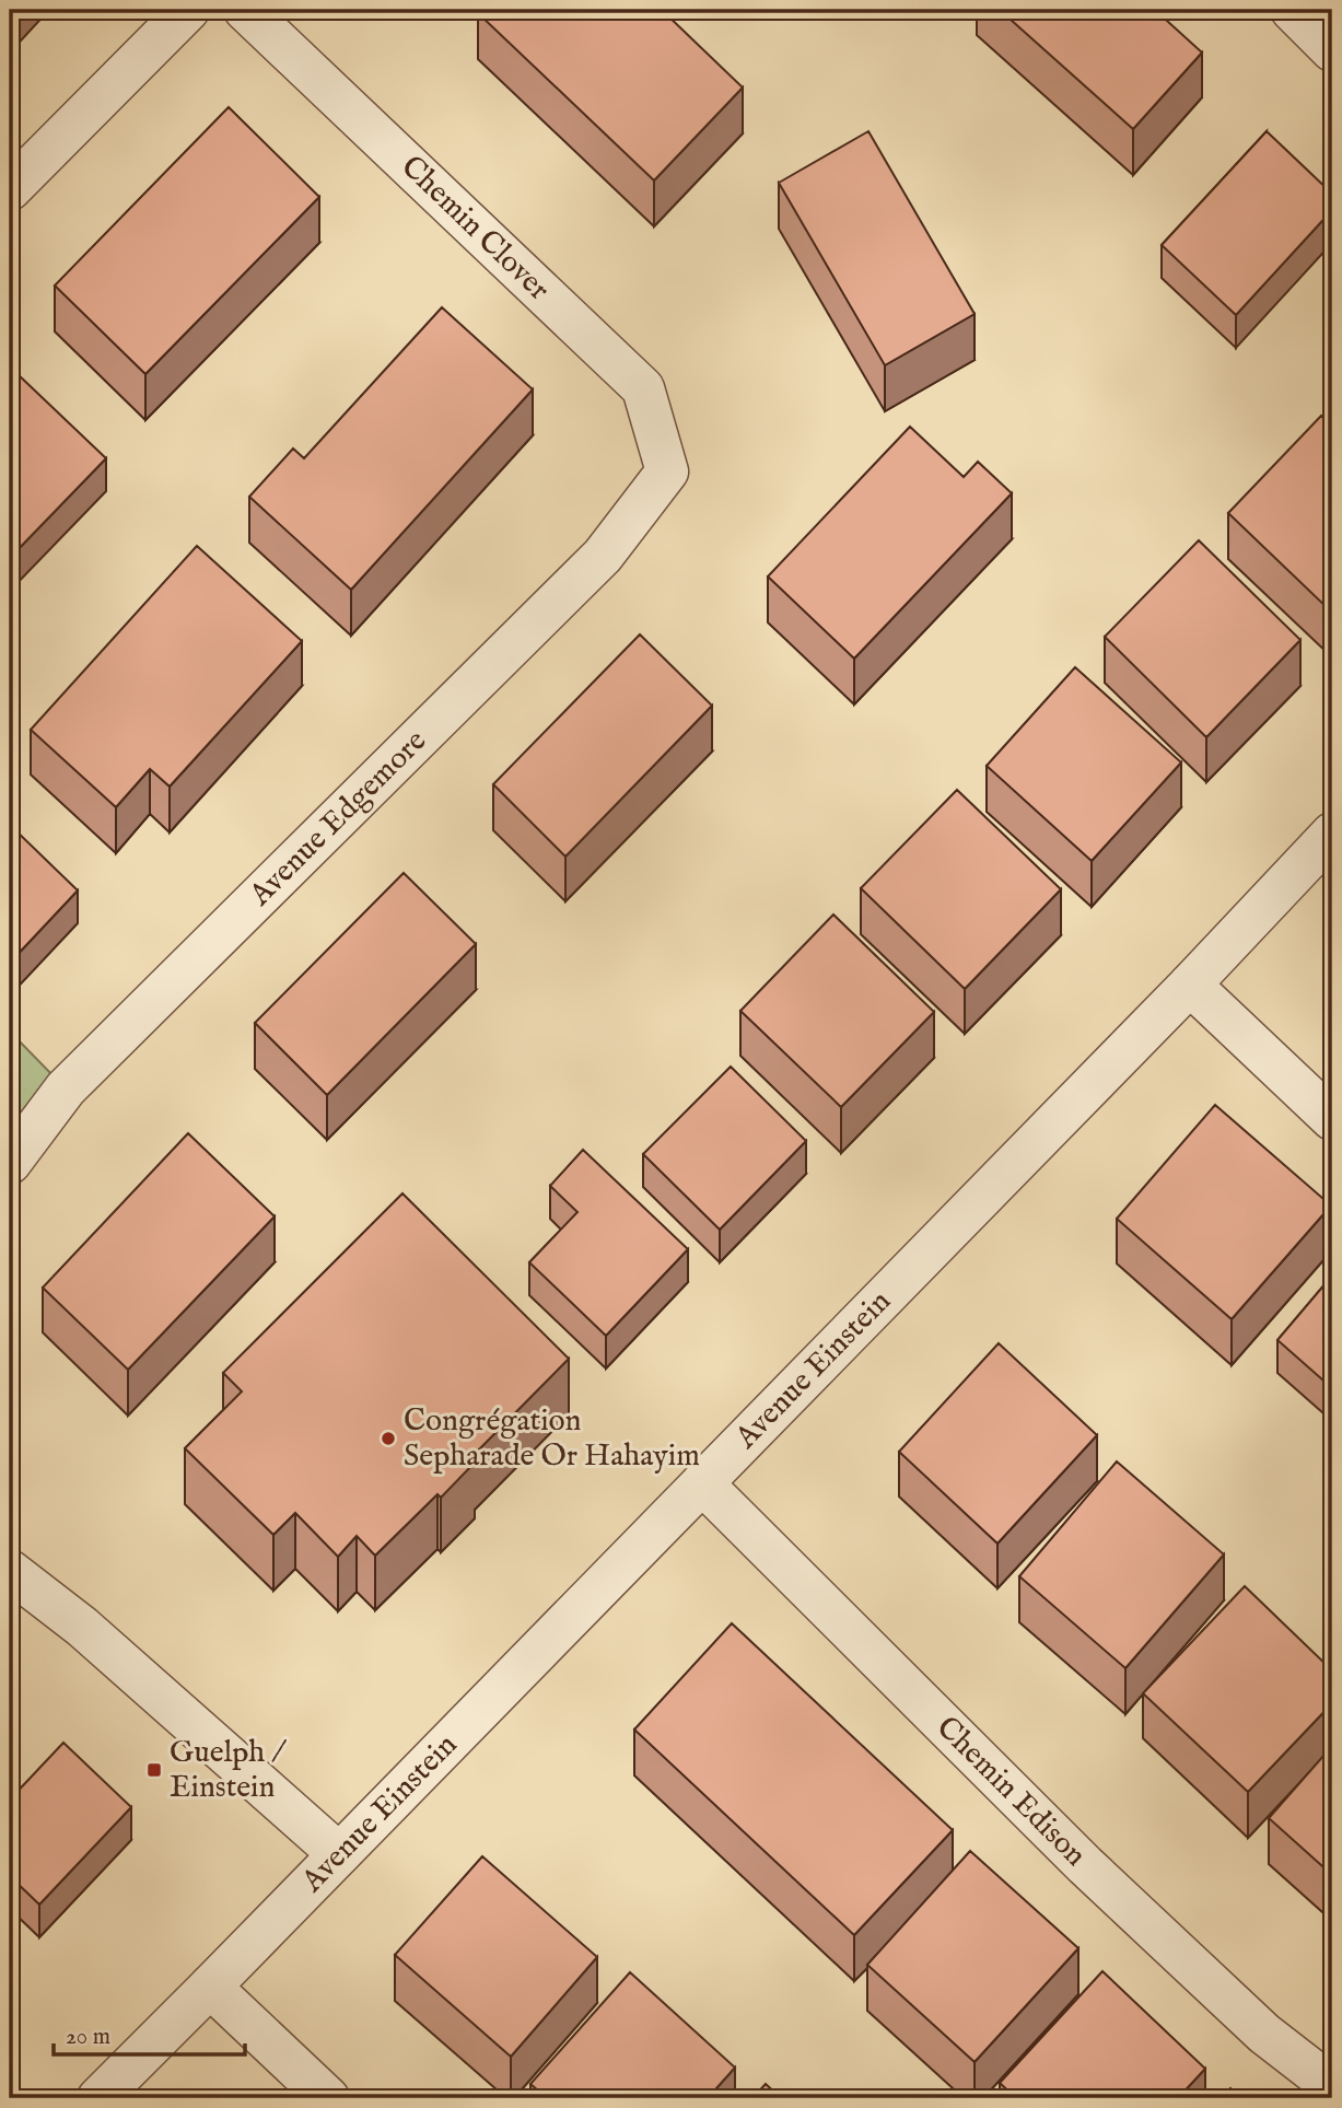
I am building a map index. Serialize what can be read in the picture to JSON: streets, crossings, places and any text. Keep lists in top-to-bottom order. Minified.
{"streets":{"street":["Chemin Clover","Avenue Edgemore","Avenue Einstein","Chemin Edison"]},"crossings":[["Chemin Clover","Avenue Edgemore"],["Avenue Einstein","Chemin Edison"]],"places":{"other":["Congrégation Sepharade Or Hahayim"],"transit":["Guelph / Einstein"]},"scale_bar":"20 m"}
